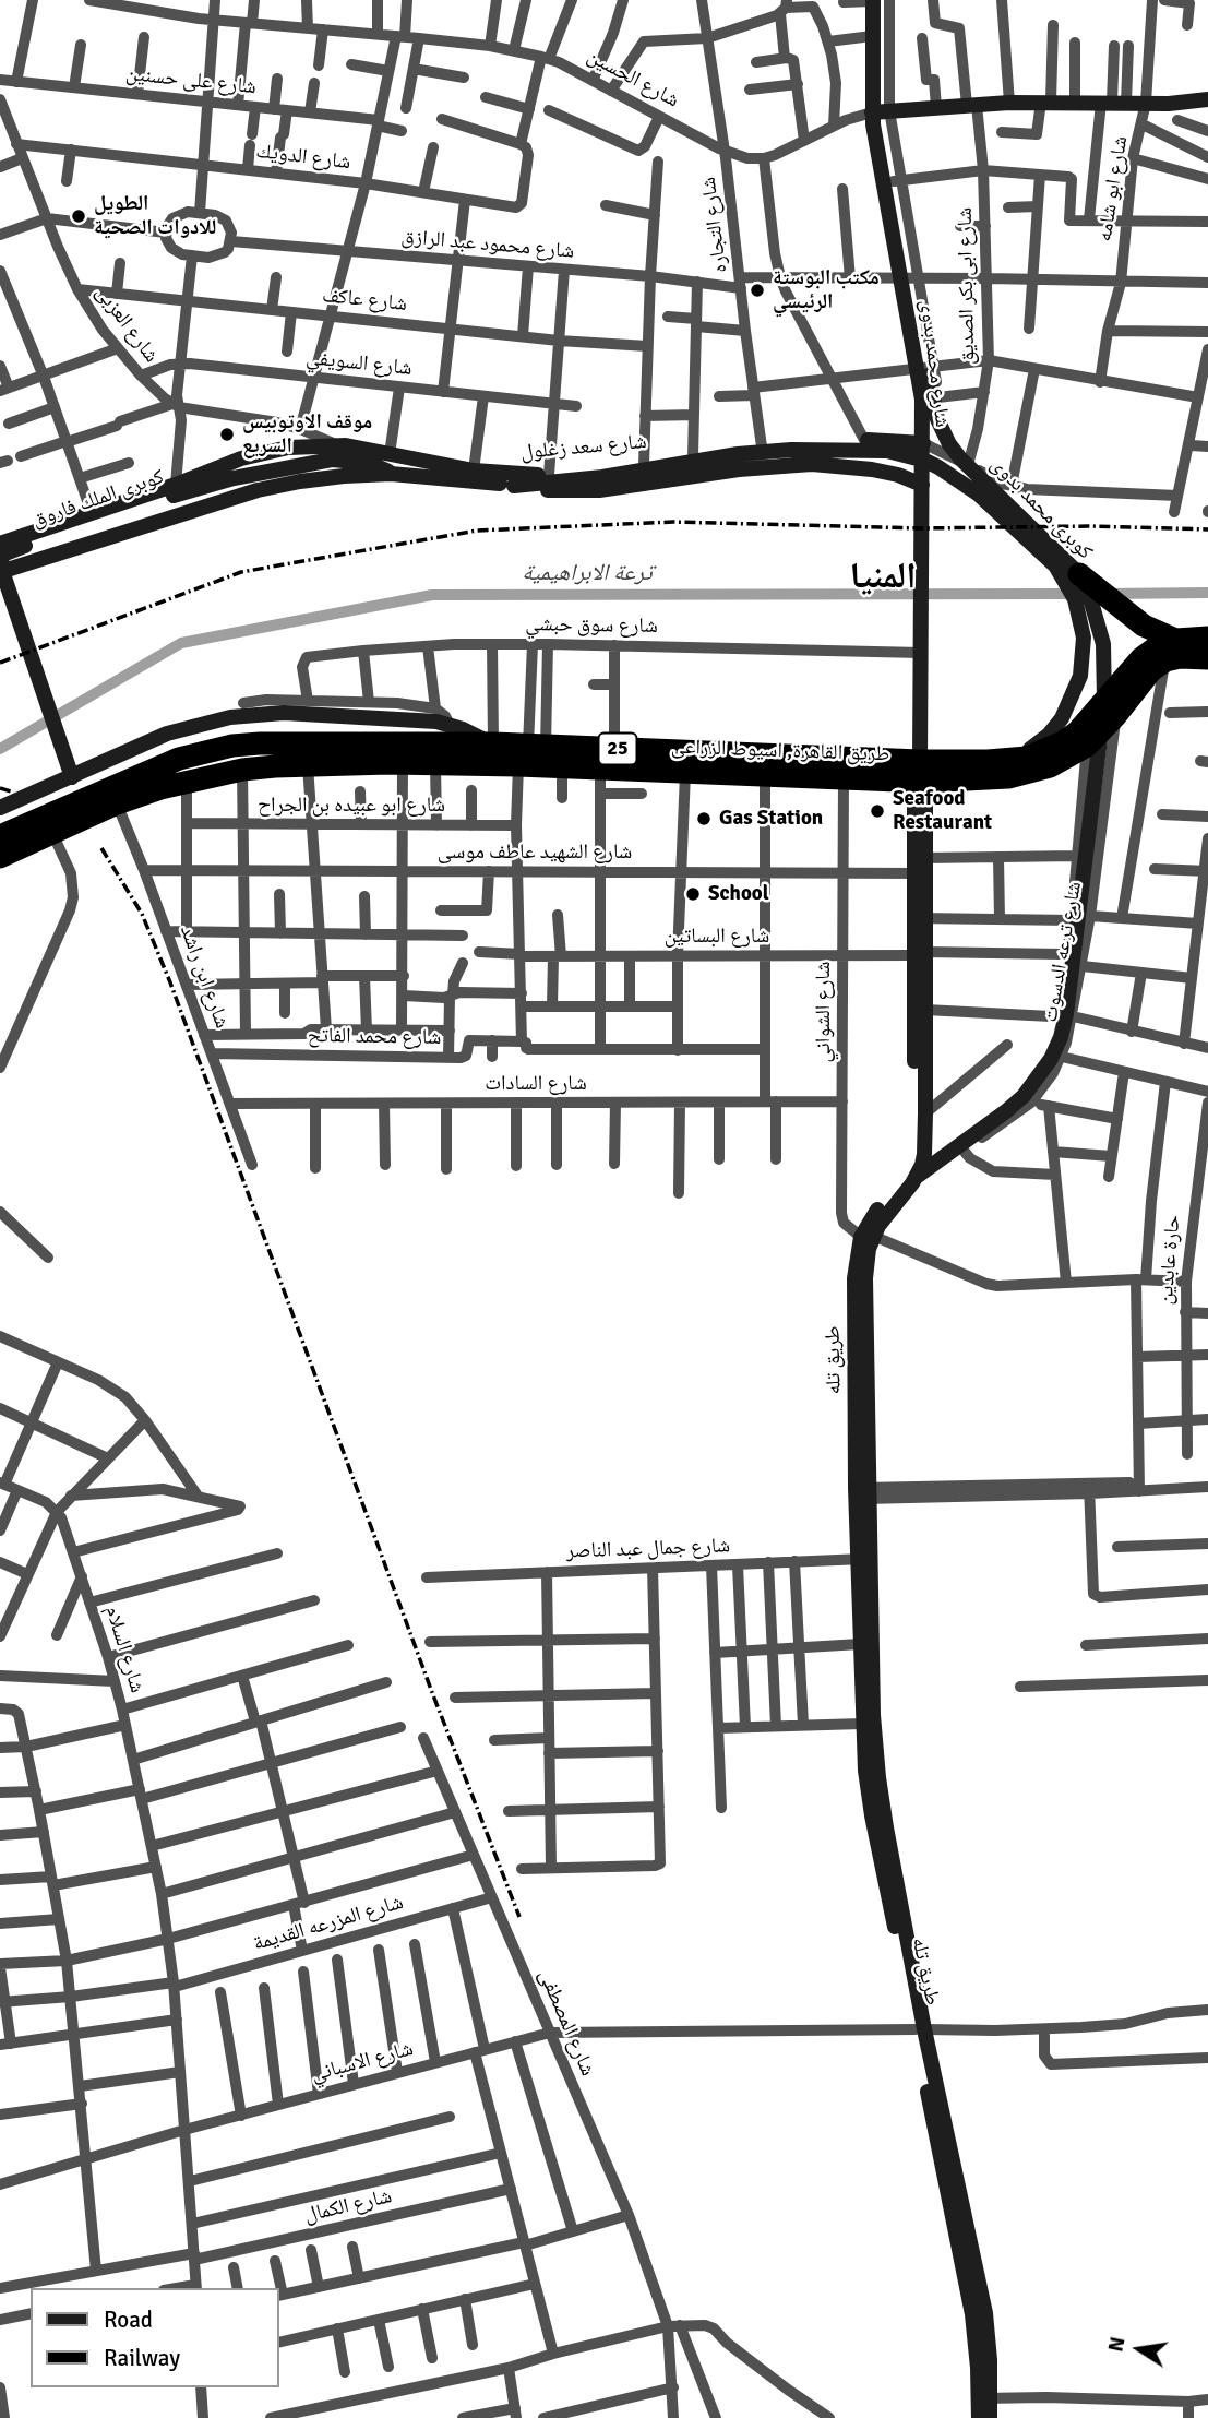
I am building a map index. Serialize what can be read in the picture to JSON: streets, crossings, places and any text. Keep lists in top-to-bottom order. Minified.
{"streets":{"highway":["25","طريق القاهرة, اسيوط الزراعى"],"main road":["شارع محمد بدوى","شارع سعد زغلول","كوبرى الملك فاروق","كوبرى محمد بدوى","طريق تله"],"street":["شارع الحسين","شارع على حسنين","شارع الدويك","شارع ابو شامه","شارع التجاره","شارع محمود عبد الرازق","شارع ابى بكر الصديق","شارع عاكف","شارع العزبى","شارع السويفي","شارع سوق حبشي","شارع ابو عبيده بن الجراح","شارع الشهيد عاطف موسى","شارع البساتين","شارع ترعه الدسوت","شارع ابن راشد","شارع الشواني","شارع محمد الفاتح","شارع السادات","حارة عابدين","شارع جمال عبد الناصر","شارع السلام","شارع المزرعه القديمة","شارع المصطفى","شارع الاسباني","شارع الكمال"]},"crossings":[["شارع الحسين","شارع التجاره"],["شارع الدويك","شارع العزبى"],["شارع ابو شامه","شارع محمود عبد الرازق"],["شارع التجاره","شارع محمود عبد الرازق"],["شارع التجاره","شارع سعد زغلول"],["شارع محمود عبد الرازق","شارع ابى بكر الصديق"],["شارع محمود عبد الرازق","شارع محمد بدوى"],["شارع ابى بكر الصديق","شارع سعد زغلول"],["شارع عاكف","شارع العزبى"],["شارع العزبى","شارع السويفي"],["شارع محمد بدوى","شارع سعد زغلول"],["شارع محمد بدوى","كوبرى محمد بدوى"],["شارع محمد بدوى","شارع سوق حبشي"],["شارع محمد بدوى","طريق القاهرة, اسيوط الزراعى"],["شارع سعد زغلول","كوبرى الملك فاروق"],["كوبرى الملك فاروق","طريق القاهرة, اسيوط الزراعى"],["كوبرى محمد بدوى","شارع ترعه الدسوت"],["كوبرى محمد بدوى","طريق تله"],["طريق القاهرة, اسيوط الزراعى","شارع ترعه الدسوت"],["طريق القاهرة, اسيوط الزراعى","شارع ابن راشد"],["طريق القاهرة, اسيوط الزراعى","شارع الشواني"],["شارع الشهيد عاطف موسى","شارع ابن راشد"],["شارع الشهيد عاطف موسى","شارع الشواني"],["شارع البساتين","شارع الشواني"],["شارع ابن راشد","شارع محمد الفاتح"],["شارع ابن راشد","شارع السادات"],["شارع الشواني","شارع السادات"],["شارع الشواني","طريق تله"],["طريق تله","شارع جمال عبد الناصر"],["طريق تله","شارع الاسباني"],["شارع السلام","شارع المزرعه القديمة"],["شارع السلام","شارع الاسباني"],["شارع السلام","شارع الكمال"],["شارع المزرعه القديمة","شارع المصطفى"],["شارع المصطفى","شارع الاسباني"]],"districts":["المنيا"],"water":["ترعة الابراهيمية"],"places":["الطويل للادوات الصحية","مكتب البوستة الرئيسي","موقف الاوتوبيس السريع","Seafood Restaurant","Gas Station","School"],"legend":["Road","Railway"],"north":"left"}
